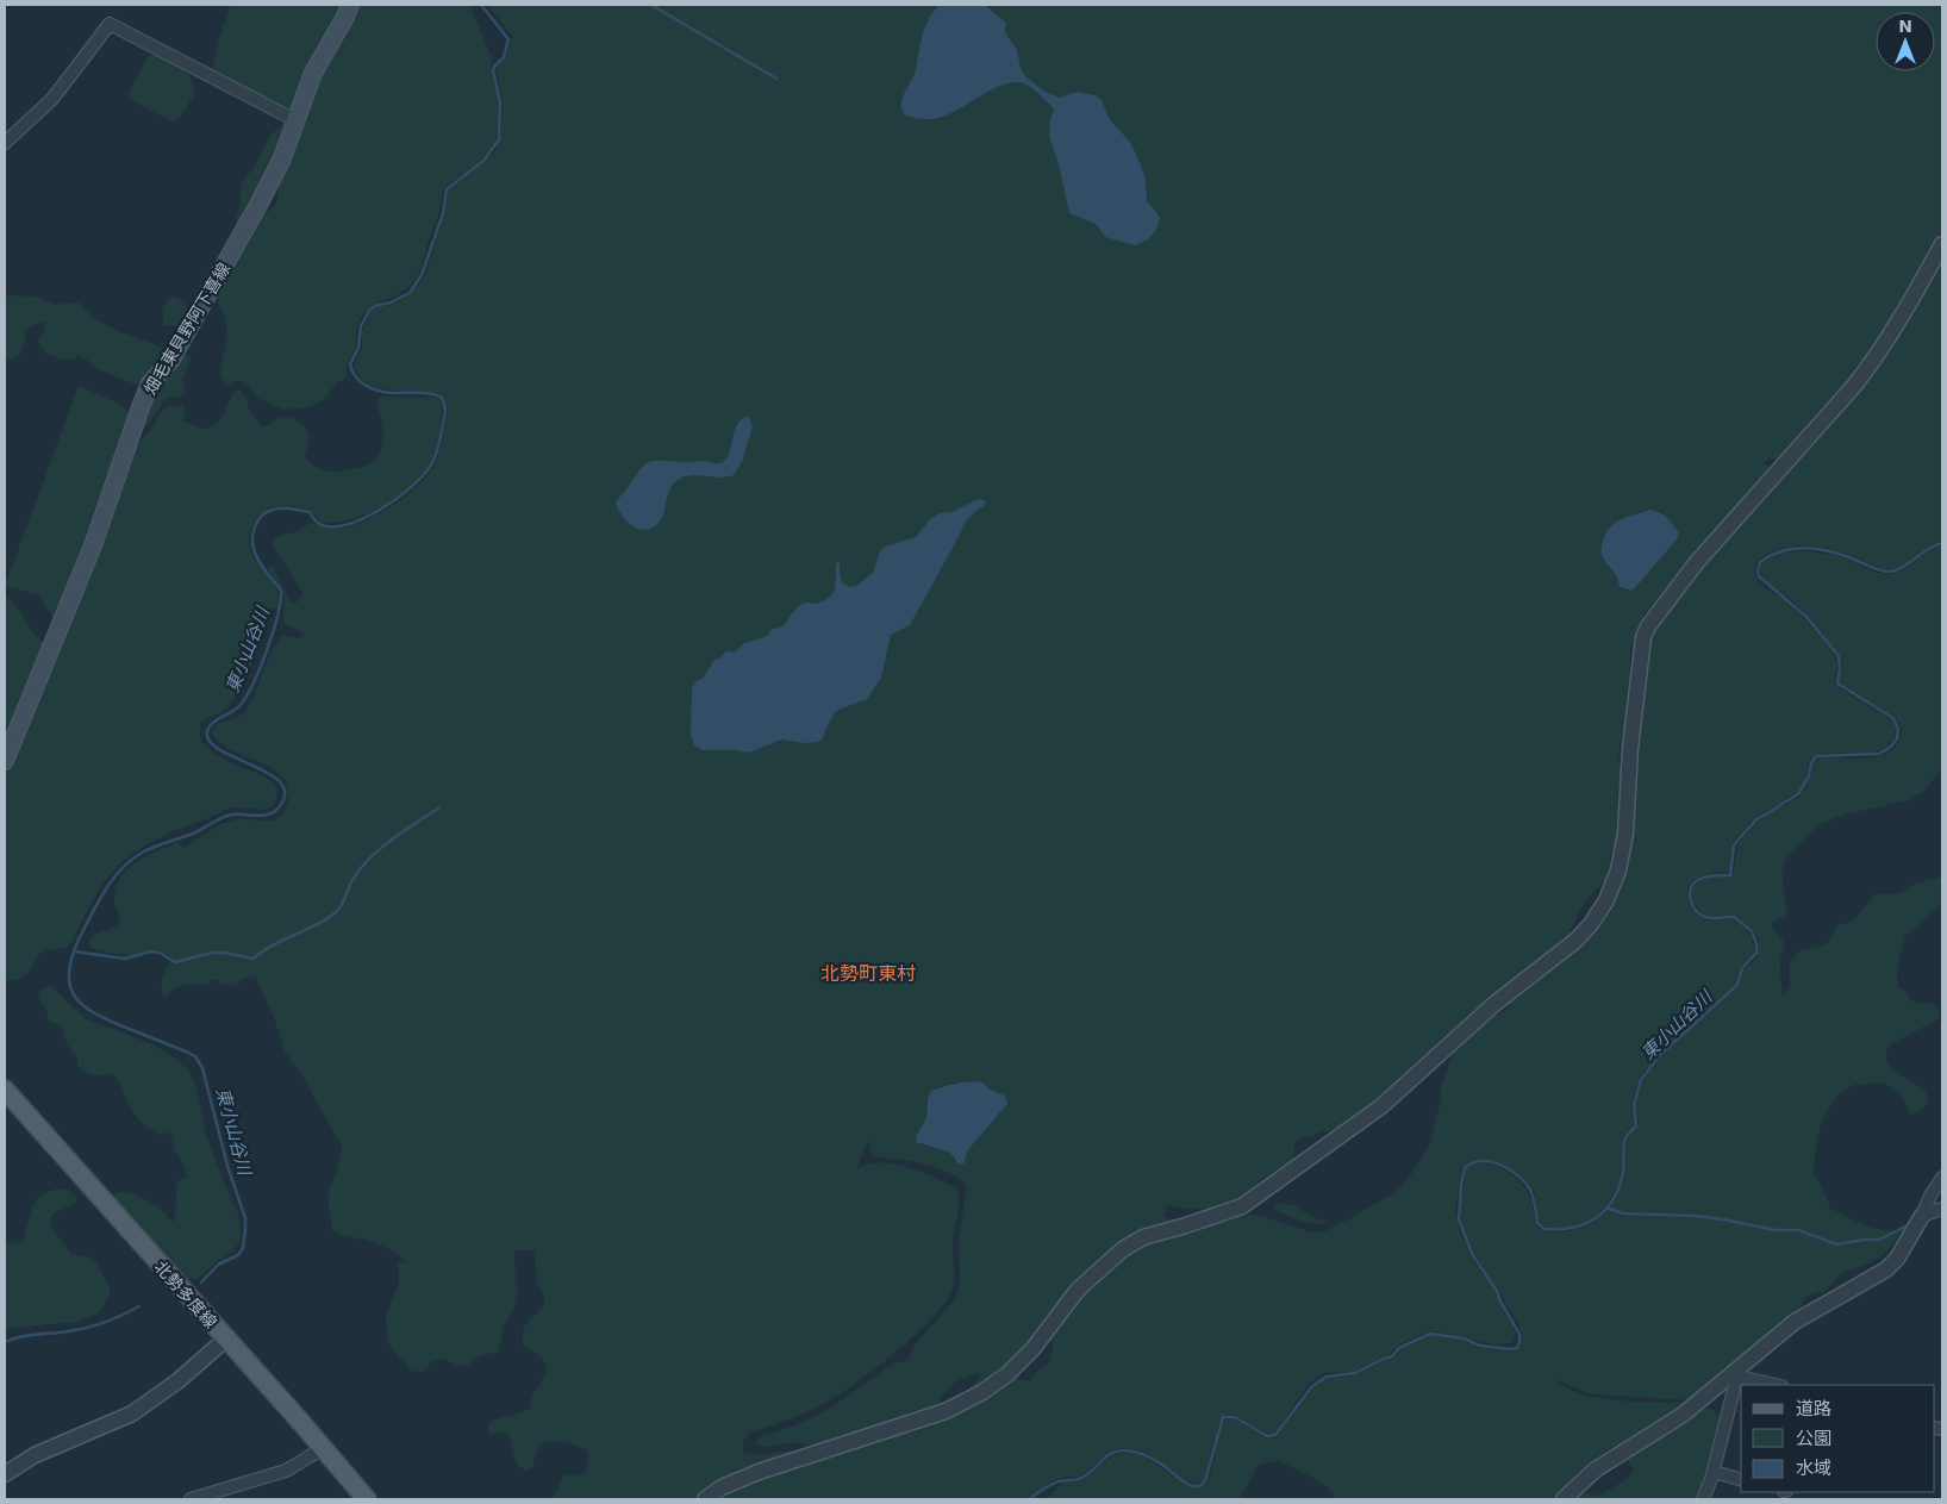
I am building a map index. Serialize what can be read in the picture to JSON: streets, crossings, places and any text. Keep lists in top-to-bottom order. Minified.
{"streets":{"main road":["畑毛東貝野阿下喜線","北勢多度線"]},"districts":["北勢町東村"],"water":["東小山谷川"],"legend":["道路","公園","水域"],"north":"top"}
